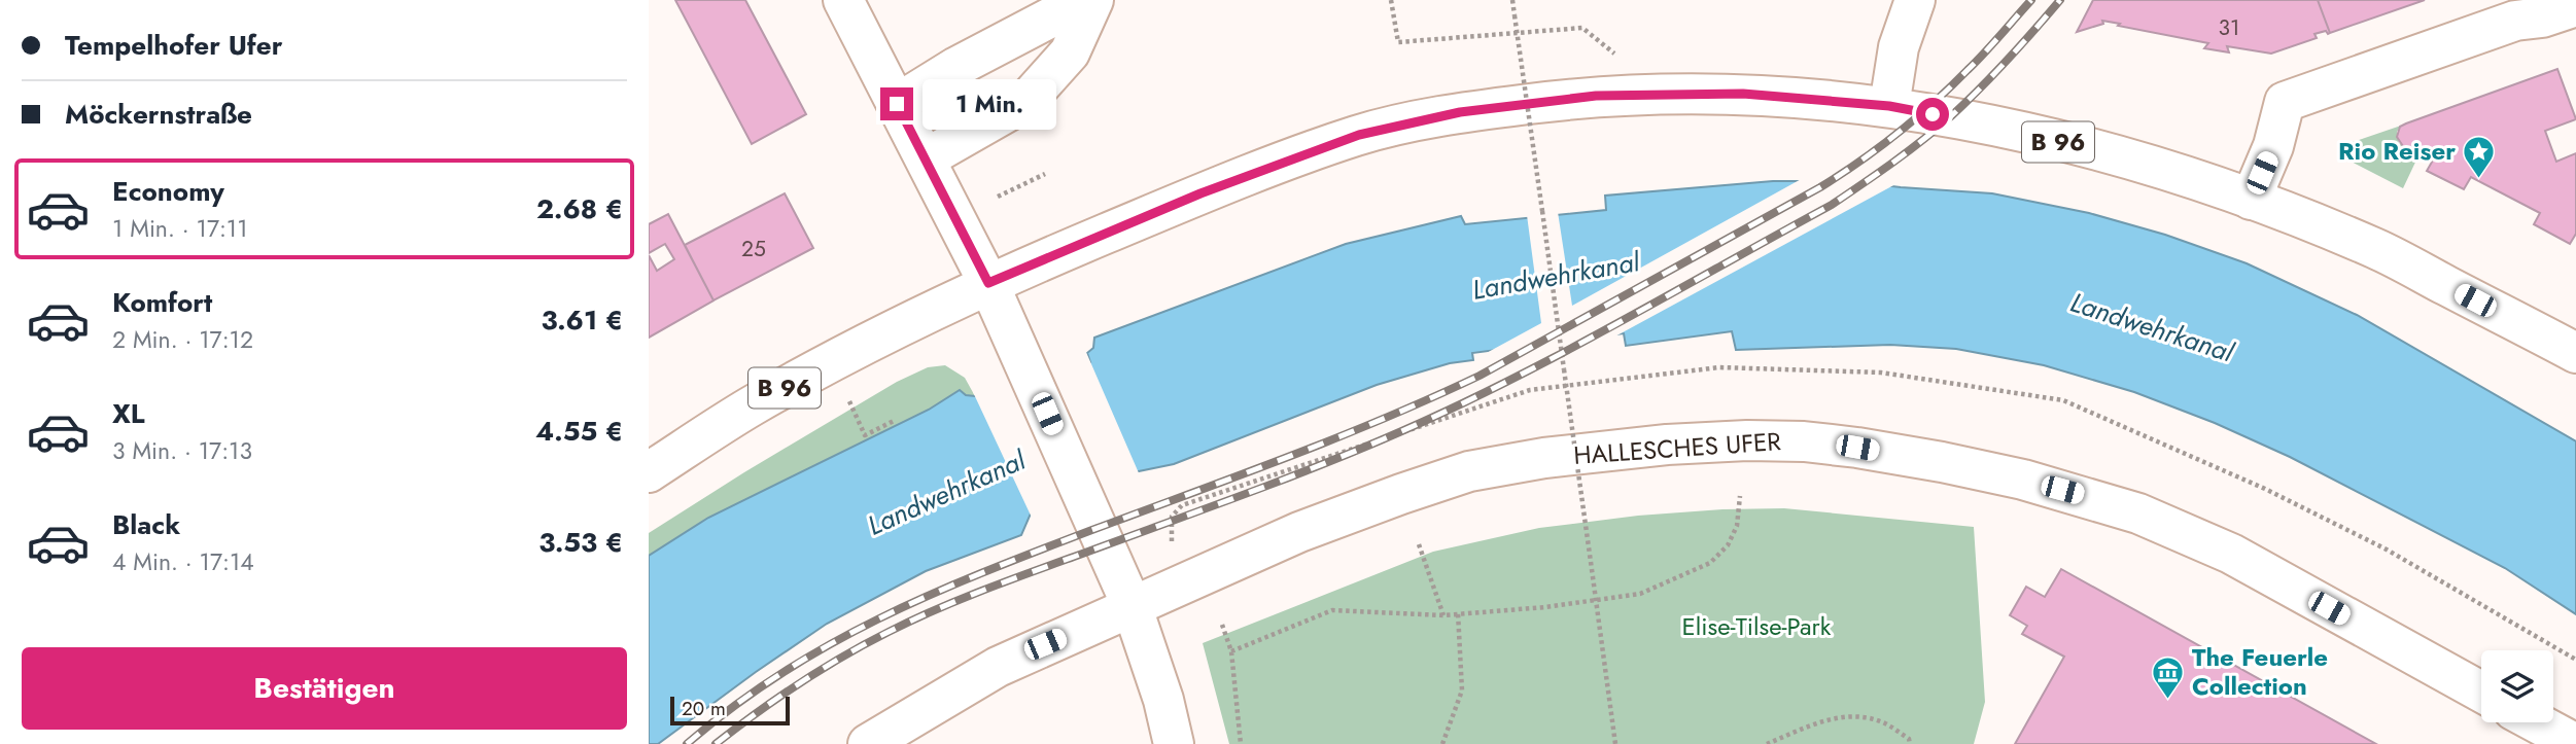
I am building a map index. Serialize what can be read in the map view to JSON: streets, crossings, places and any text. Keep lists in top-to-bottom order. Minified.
{"streets":{"main road":["B 96","HALLESCHES UFER"]},"water":["Landwehrkanal"],"parks":["Elise-Tilse-Park"],"places":{"place":["Rio Reiser"],"museum":["The Feuerle Collection"]},"house_numbers":["31","25"],"scale_bar":"20 m","page":{"banner":["Tempelhofer Ufer","Möckernstraße"],"bubble":"1 Min.","list":[{"name":"Economy","note":"1 Min. · 17:11","value":"2.68 €"},{"name":"Komfort","note":"2 Min. · 17:12","value":"3.61 €"},{"name":"XL","note":"3 Min. · 17:13","value":"4.55 €"},{"name":"Black","note":"4 Min. · 17:14","value":"3.53 €"}],"buttons":"Bestätigen","scale":"20 m"}}
